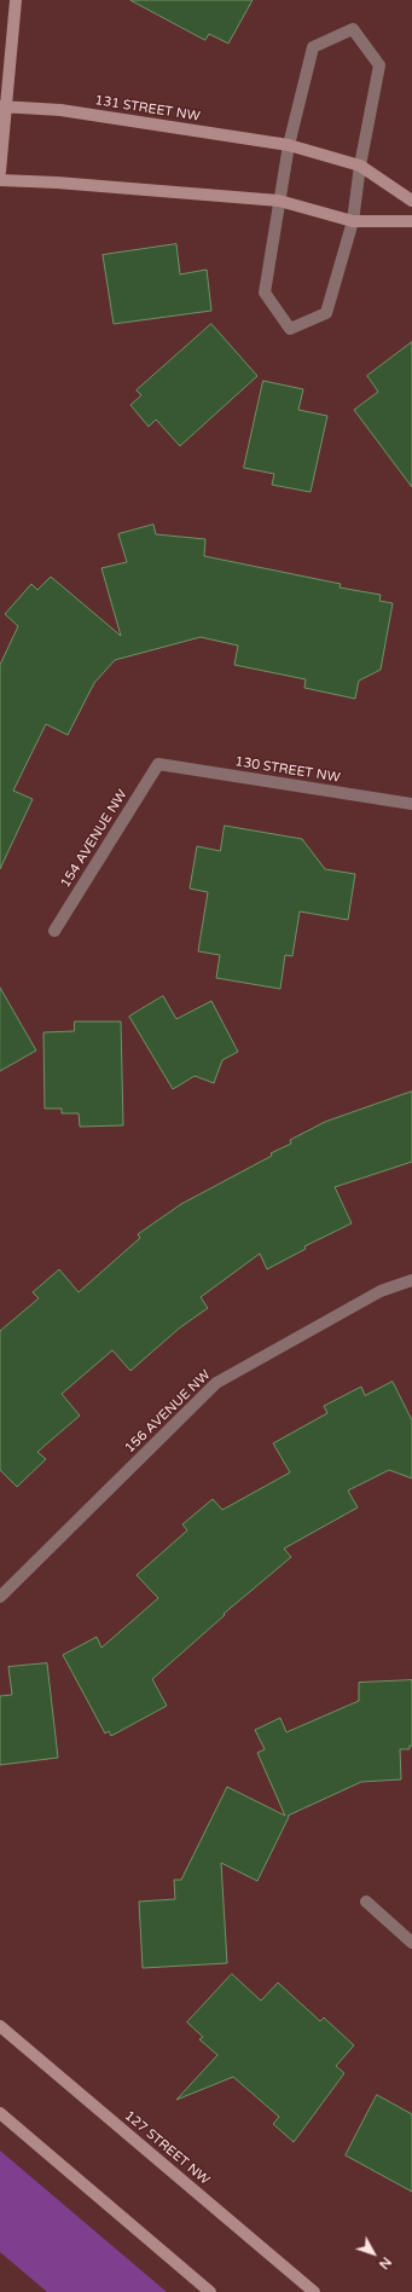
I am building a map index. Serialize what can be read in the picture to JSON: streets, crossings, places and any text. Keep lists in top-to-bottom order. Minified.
{"streets":{"main road":["131 STREET NW","127 STREET NW"],"street":["130 STREET NW","154 AVENUE NW","156 AVENUE NW"]},"crossings":[["130 STREET NW","154 AVENUE NW"]],"north":"bottom right"}
